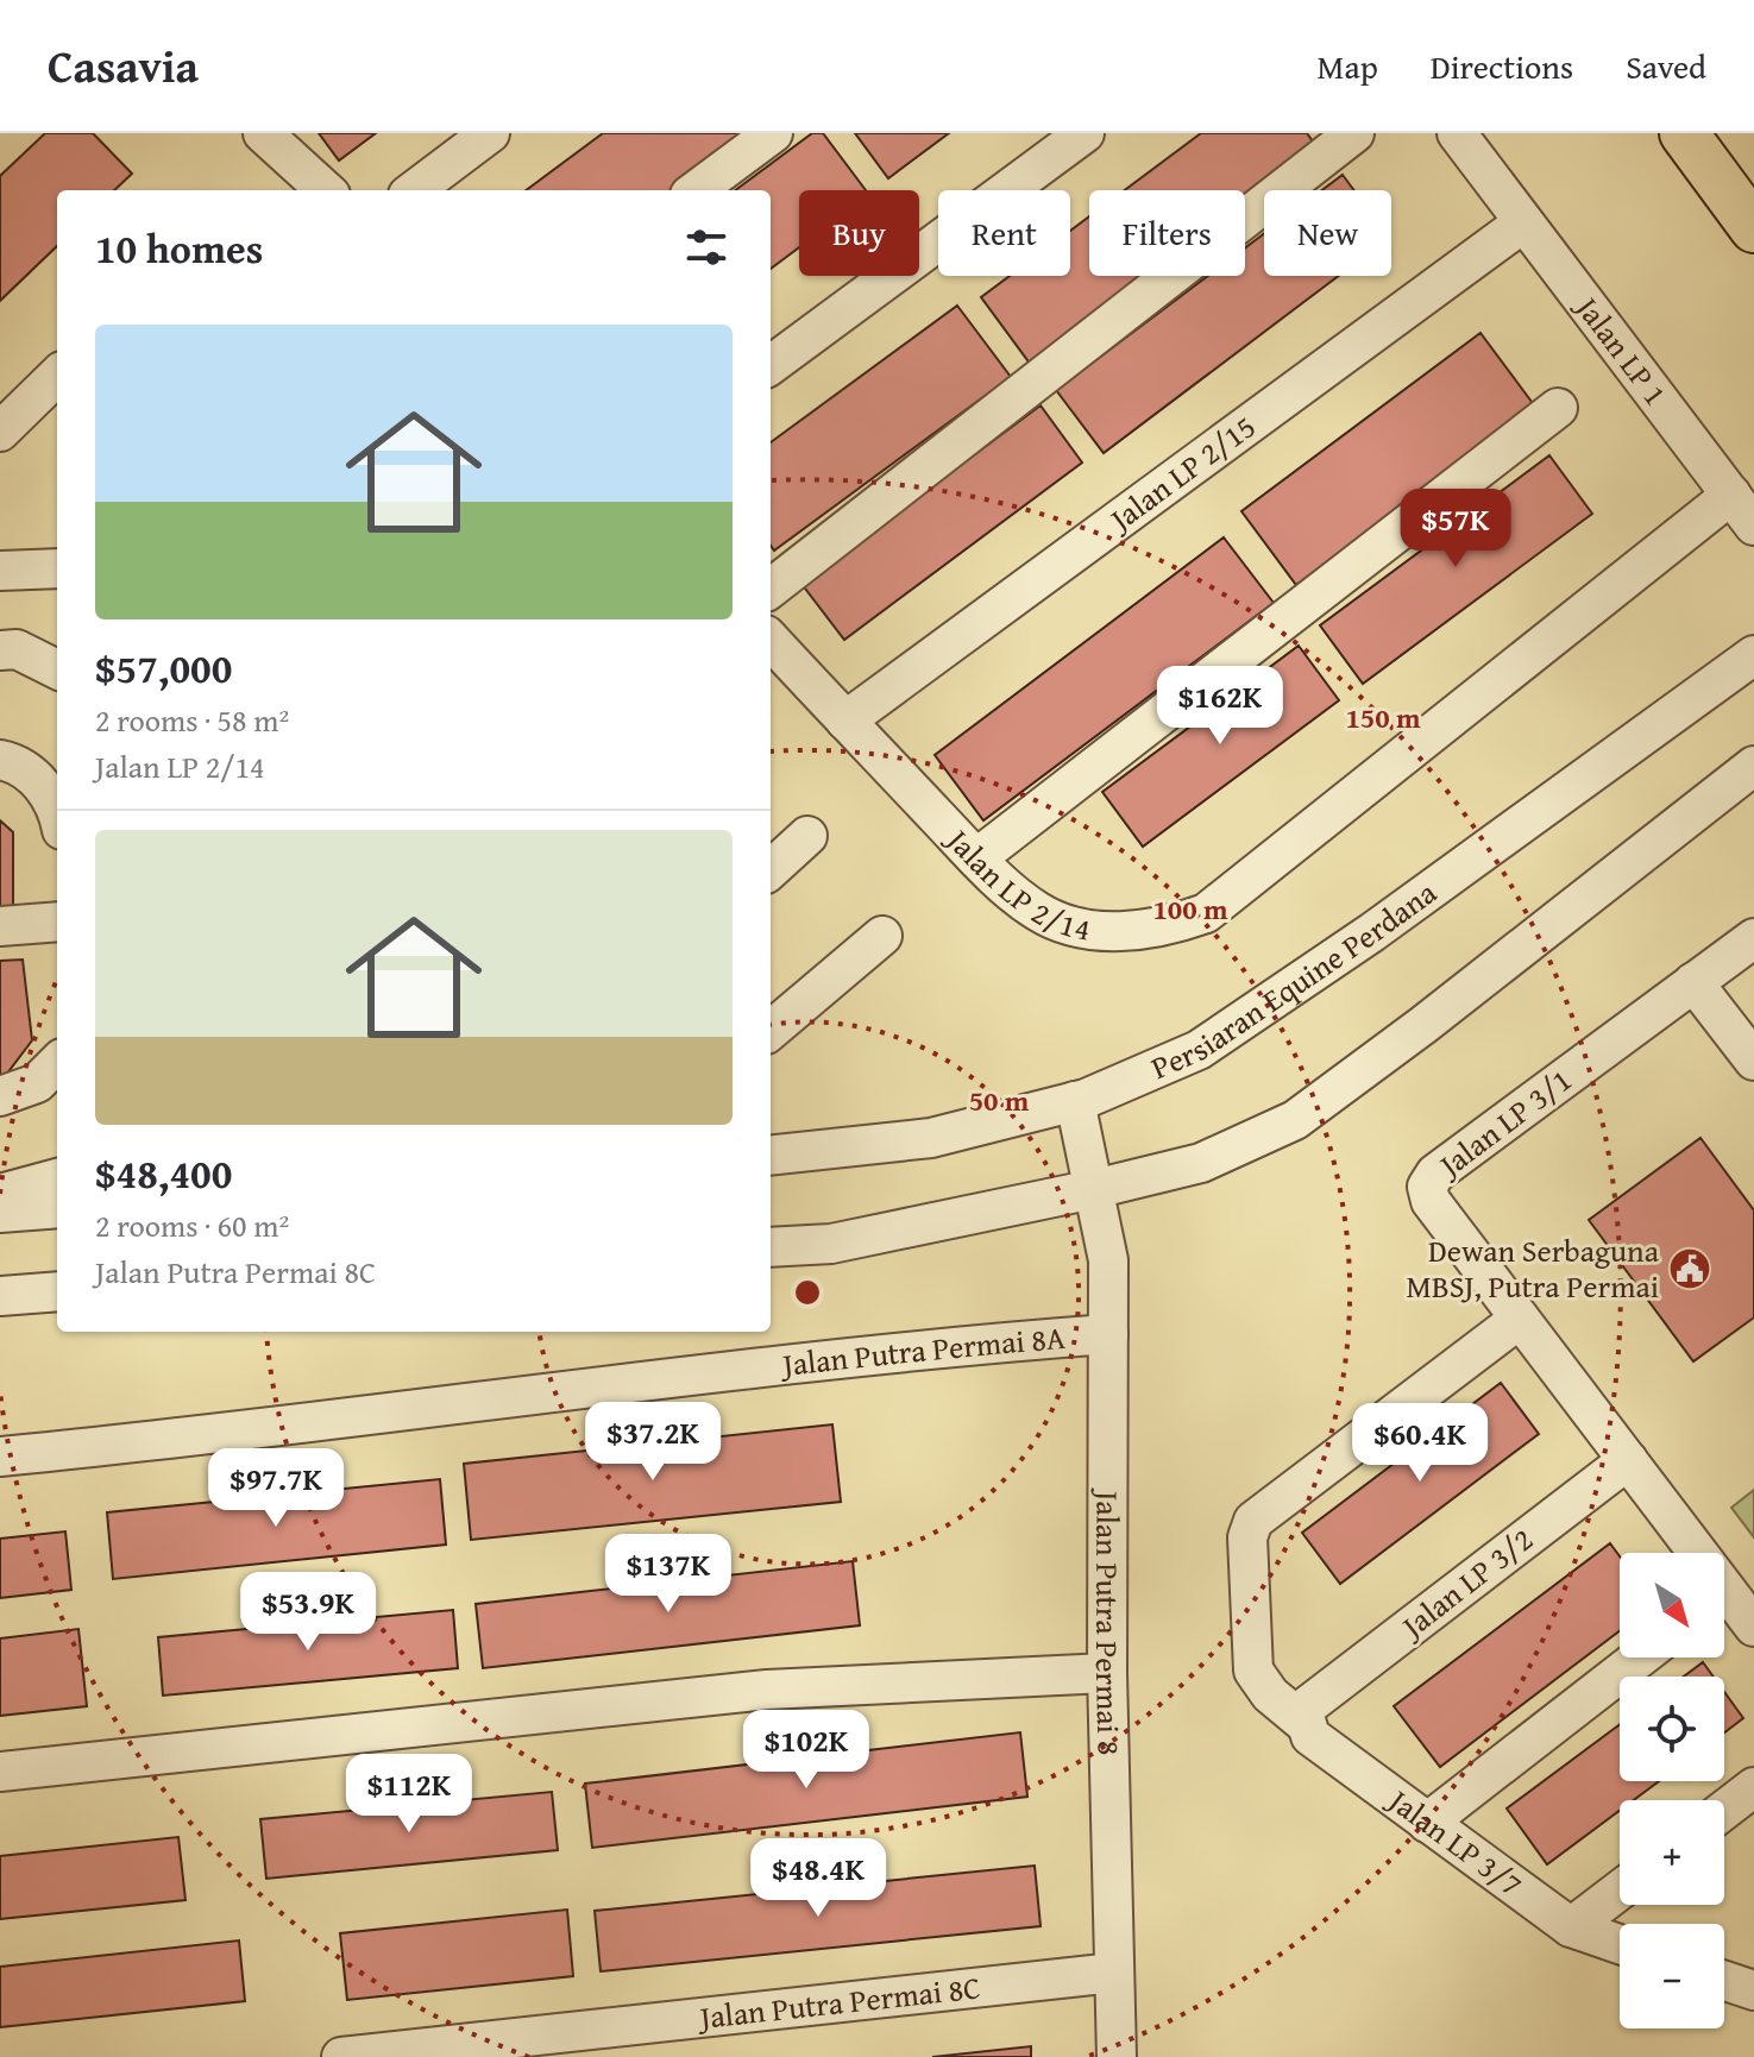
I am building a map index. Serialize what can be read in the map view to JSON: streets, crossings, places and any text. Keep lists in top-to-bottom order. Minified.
{"streets":{"street":["Jalan LP 1","Jalan LP 2/15","Jalan LP 2/14","Persiaran Equine Perdana","Jalan LP 3/1","Jalan Putra Permai 8A","Jalan LP 3/2","Jalan Putra Permai 8","Jalan LP 3/7","Jalan Putra Permai 8C"]},"crossings":[["Jalan LP 1","Jalan LP 2/15"],["Jalan LP 1","Jalan LP 2/14"],["Jalan LP 2/15","Jalan LP 2/14"],["Persiaran Equine Perdana","Jalan Putra Permai 8"],["Jalan LP 3/1","Jalan LP 3/2"],["Jalan LP 3/1","Jalan LP 3/7"],["Jalan Putra Permai 8A","Jalan Putra Permai 8"],["Jalan LP 3/2","Jalan LP 3/7"],["Jalan Putra Permai 8","Jalan Putra Permai 8C"]],"places":{"public building":["Dewan Serbaguna MBSJ, Putra Permai"]},"north":"bottom right","page":{"header":"Casavia","nav":["Map","Directions","Saved"],"chip":["Buy","Rent","Filters","New"],"heading":"10 homes","list":[{"name":"$57,000","note":"2 rooms · 58 m² · Jalan LP 2/14"},{"name":"$48,400","note":"2 rooms · 60 m² · Jalan Putra Permai 8C"}],"price":["$57K","$162K","$37.2K","$60.4K","$97.7K","$137K","$53.9K","$102K","$112K","$48.4K"],"map_buttons":["+","−"]},"rings":["150 m","100 m","50 m"]}
